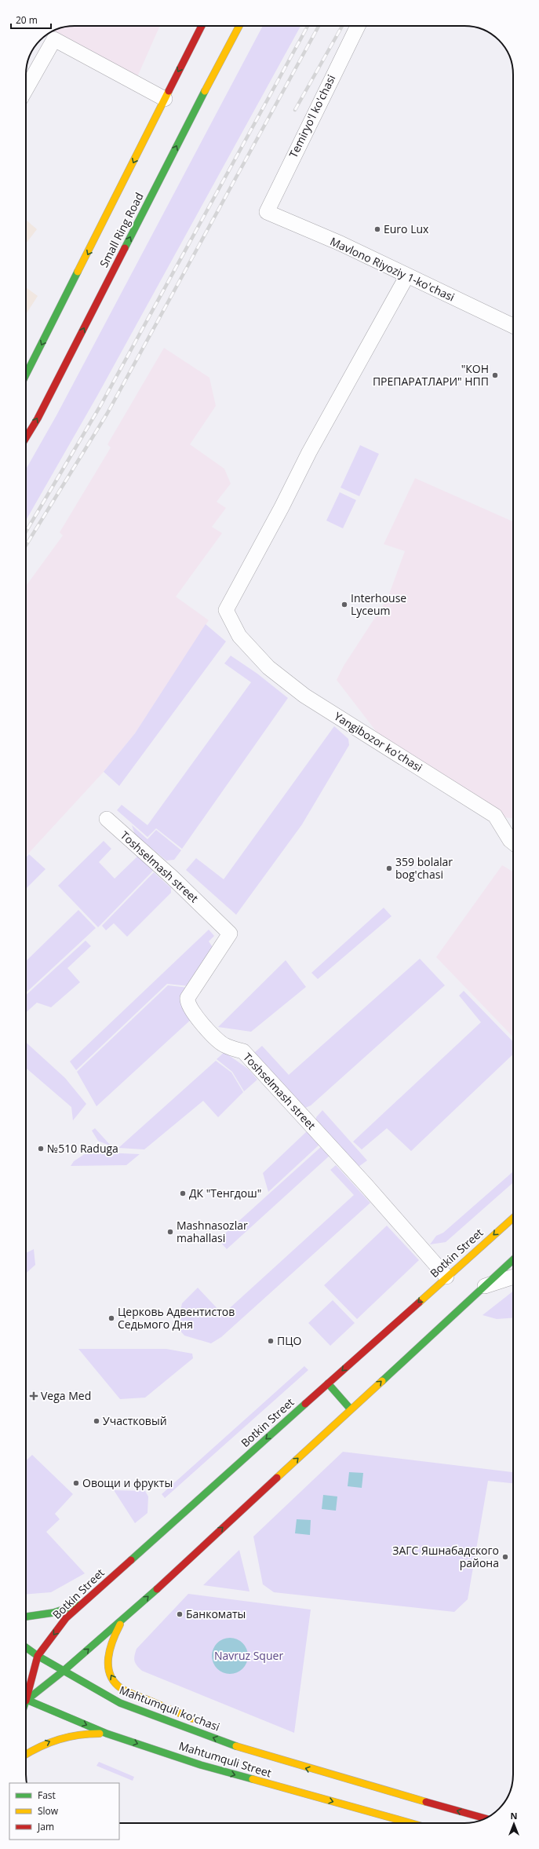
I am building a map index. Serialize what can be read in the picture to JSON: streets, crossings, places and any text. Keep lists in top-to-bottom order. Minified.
{"streets":{"main road":["Small Ring Road","Botkin Street","Mahtumquli ko'chasi","Mahtumquli Street"],"street":["Temiryo'l ko'chasi","Mavlono Riyoziy 1-ko'chasi","Yangibozor ko'chasi","Toshselmash street"]},"crossings":[["Temiryo'l ko'chasi","Mavlono Riyoziy 1-ko'chasi"],["Mavlono Riyoziy 1-ko'chasi","Yangibozor ko'chasi"],["Toshselmash street","Botkin Street"],["Mahtumquli ko'chasi","Mahtumquli Street"]],"one_way":["Mahtumquli ko'chasi"],"parks":["Navruz Squer"],"places":{"other":["Euro Lux","\"КОН ПРЕПАРАТЛАРИ\" НПП","Interhouse Lyceum","359 bolalar bog'chasi","№510 Raduga","ДК \"Тенгдош\"","Mashnasozlar mahallasi","Церковь Адвентистов Седьмого Дня","ПЦО","Участковый","Овощи и фрукты","ЗАГС Яшнабадского района","Банкоматы"],"health":["Vega Med"]},"legend":["Fast","Slow","Jam"],"scale_bar":"20 m","north":"top"}
